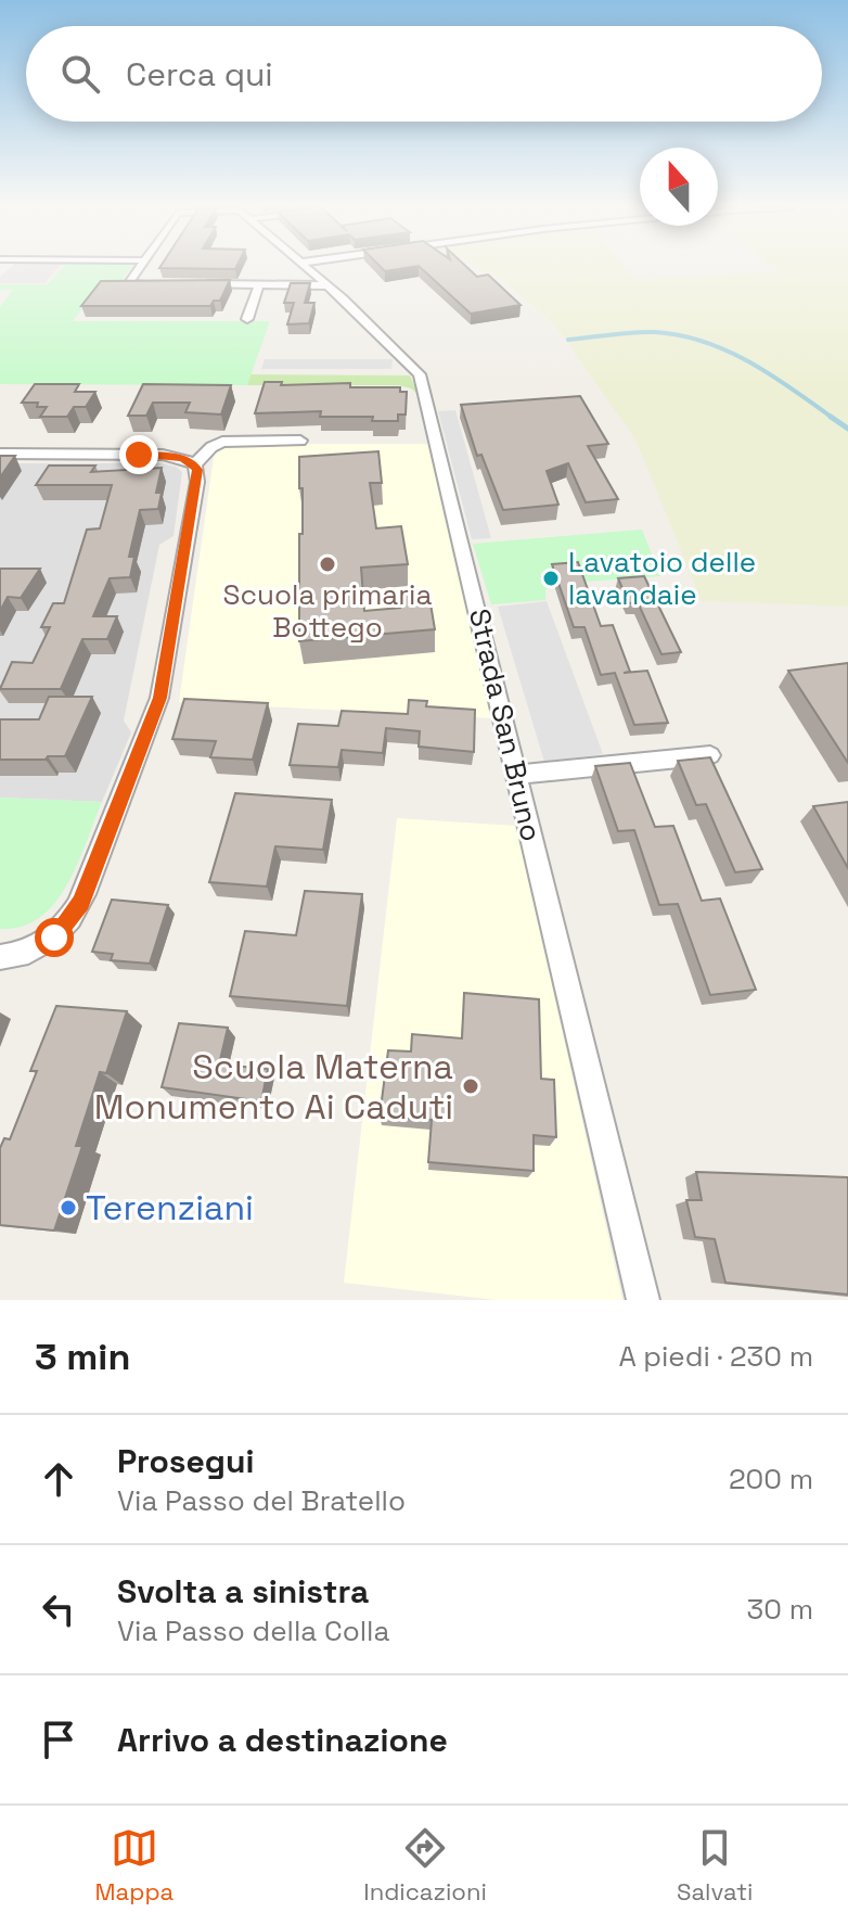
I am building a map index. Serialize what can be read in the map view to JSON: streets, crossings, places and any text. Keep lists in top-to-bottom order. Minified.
{"streets":{"street":["Strada San Bruno"]},"places":["Scuola primaria Bottego","Lavatoio delle lavandaie","Scuola Materna Monumento Ai Caduti","Terenziani"],"north":"top","page":{"search":"Cerca qui","heading":["3 min","A piedi · 230 m"],"list":[["Prosegui","Via Passo del Bratello","200 m"],["Svolta a sinistra","Via Passo della Colla","30 m"],"Arrivo a destinazione"],"nav":["Mappa","Indicazioni","Salvati"]}}
